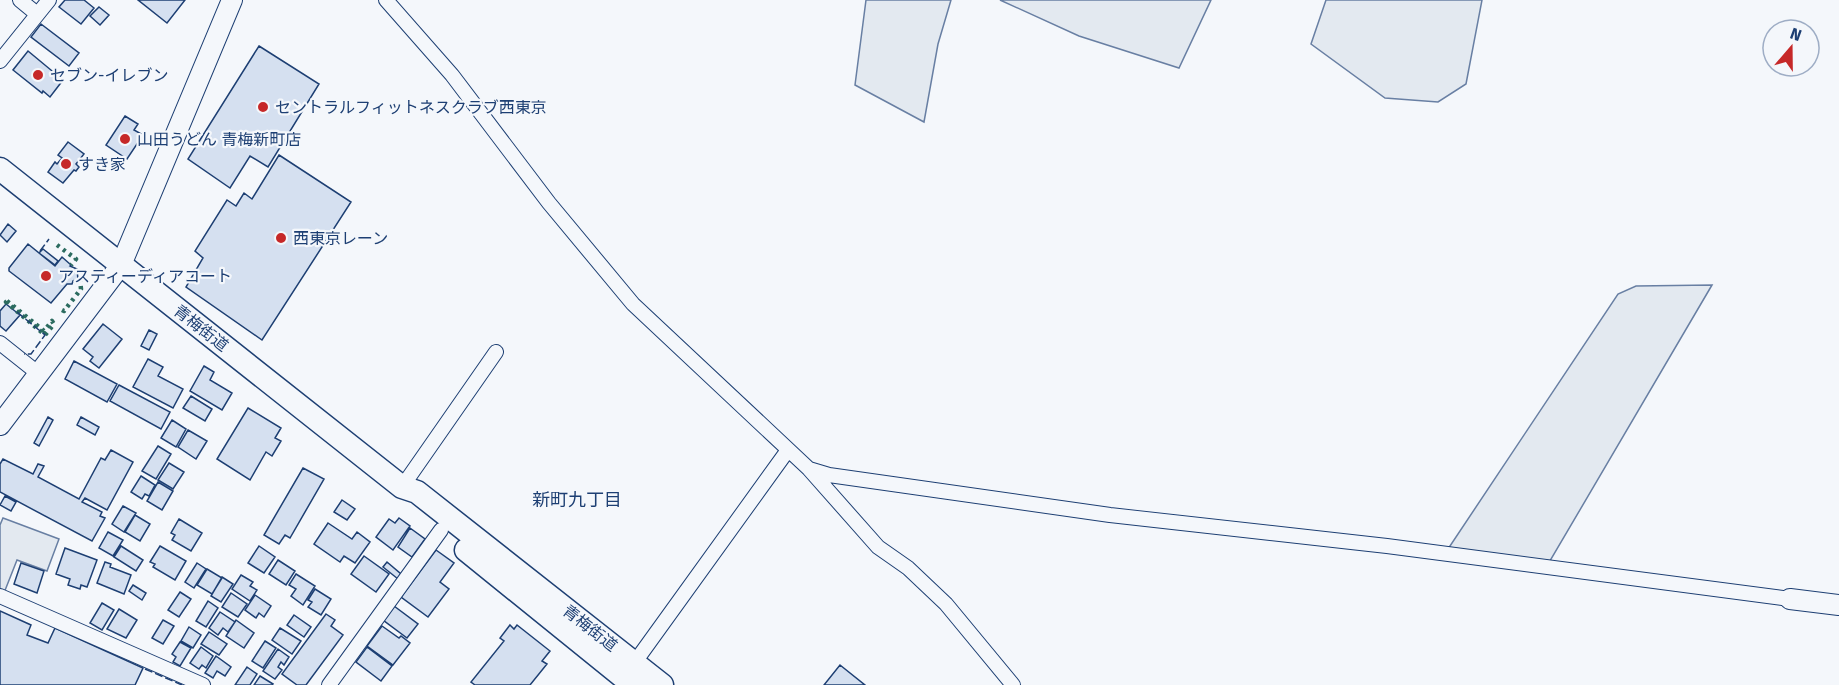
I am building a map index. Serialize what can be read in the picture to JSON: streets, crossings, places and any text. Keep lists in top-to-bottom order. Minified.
{"streets":{"main road":["青梅街道"]},"districts":["新町九丁目"],"places":["セブン-イレブン","セントラルフィットネスクラブ西東京","山田うどん 青梅新町店","すき家","西東京レーン","アスティーディアコート"],"north":"top"}
